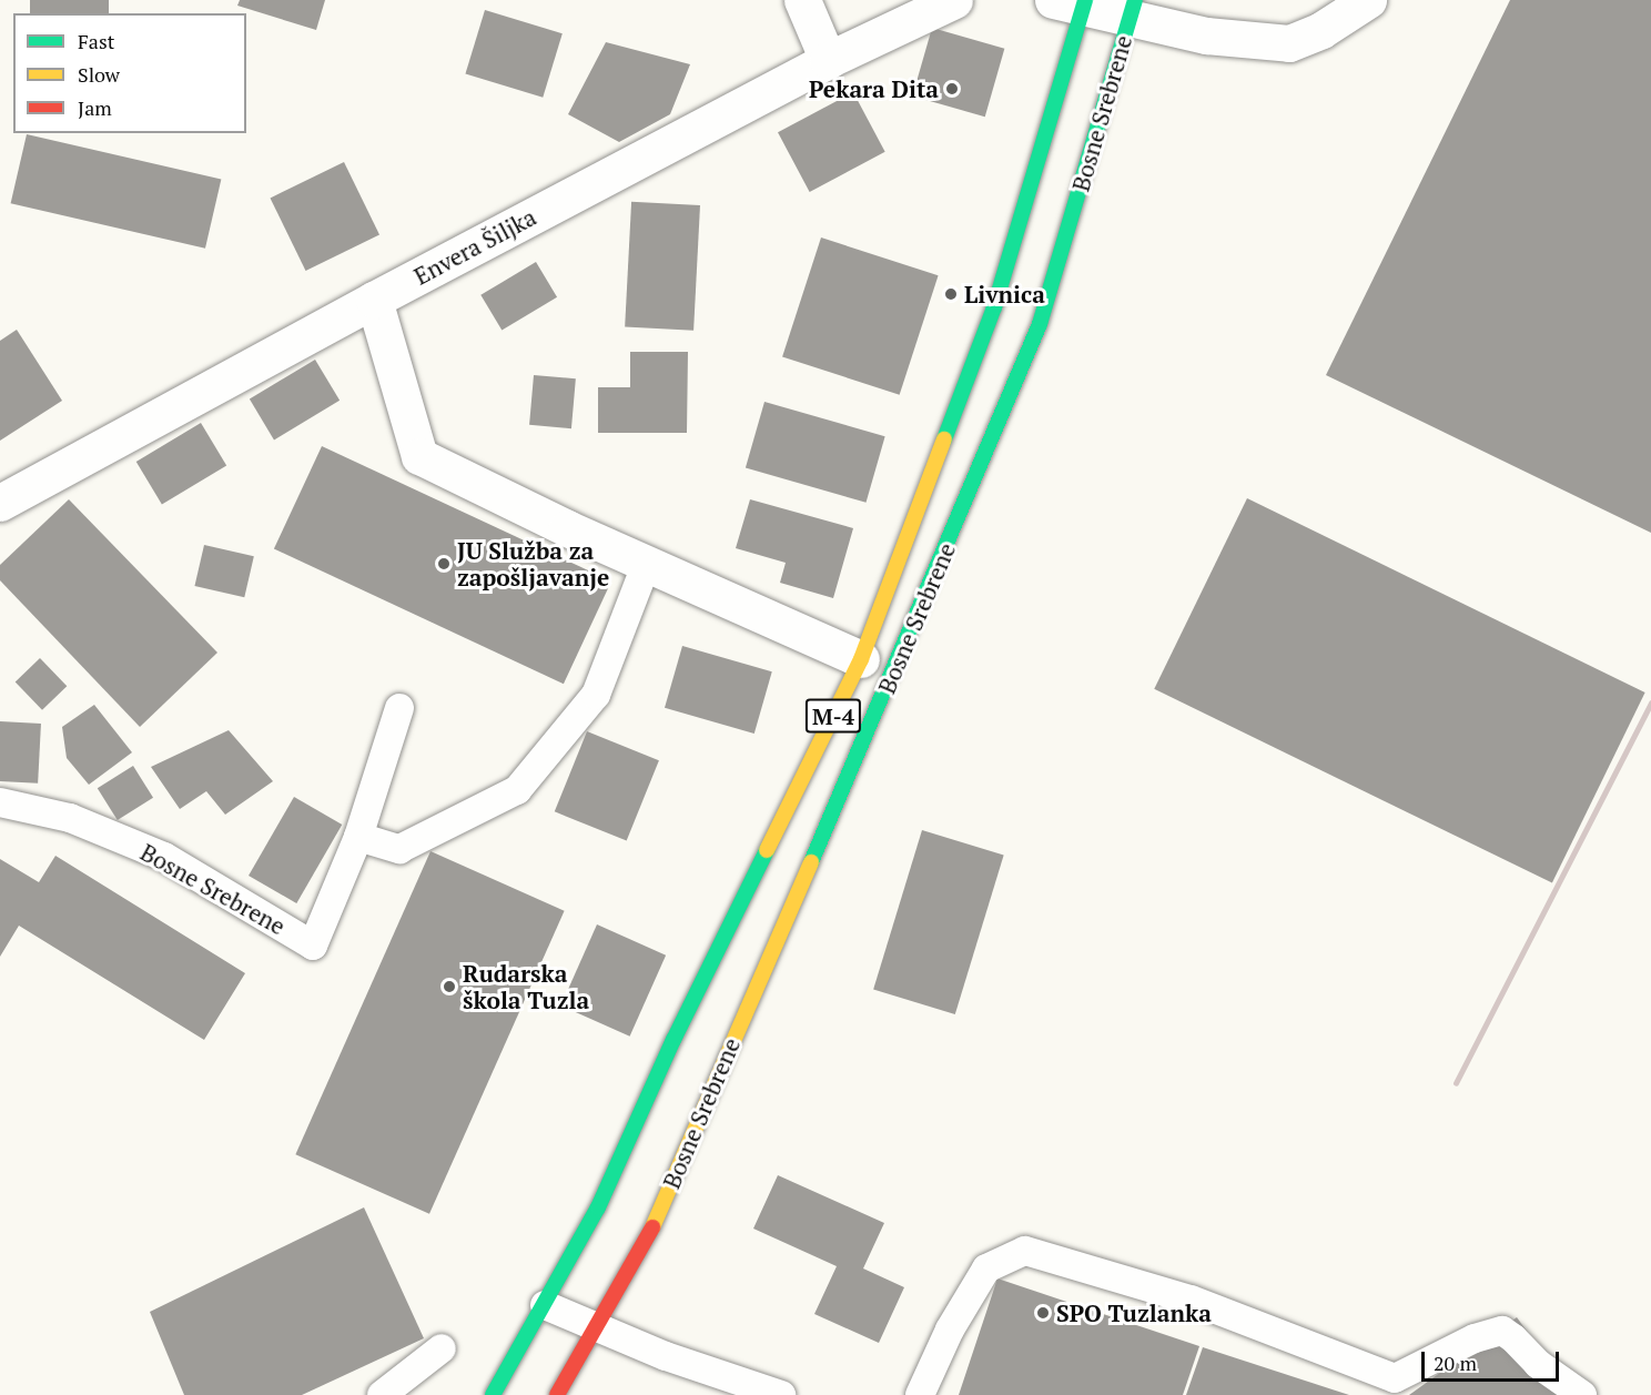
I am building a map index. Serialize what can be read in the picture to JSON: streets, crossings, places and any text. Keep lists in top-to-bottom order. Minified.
{"streets":{"main road":["Bosne Srebrene","M-4"],"street":["Envera Šiljka"]},"crossings":[["Bosne Srebrene","Envera Šiljka"]],"places":["Pekara Dita","Livnica","JU Služba za zapošljavanje","Rudarska škola Tuzla","SPO Tuzlanka"],"legend":["Fast","Slow","Jam"],"scale_bar":"20 m"}
